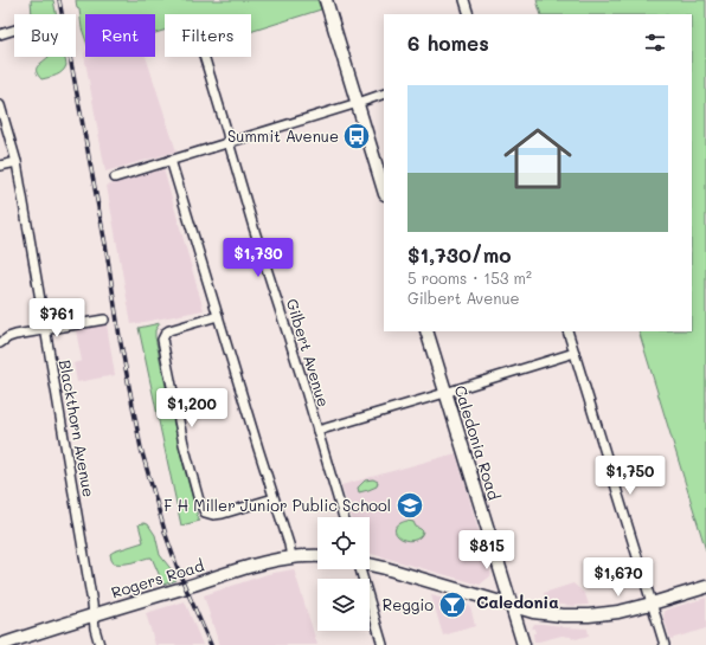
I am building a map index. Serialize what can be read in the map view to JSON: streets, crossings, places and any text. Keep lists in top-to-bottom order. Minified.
{"streets":{"street":["Gilbert Avenue","Blackthorn Avenue","Caledonia Road","Rogers Road"]},"crossings":[["Blackthorn Avenue","Rogers Road"]],"districts":["Caledonia"],"places":{"bus stop":["Summit Avenue"],"school or university":["F H Miller Junior Public School"],"bar":["Reggio"]},"page":{"chip":["Buy","Rent","Filters"],"heading":"6 homes","list":[{"name":"$1,730/mo","note":"5 rooms · 153 m² · Gilbert Avenue"}],"price":["$1,730","$761","$1,200","$1,750","$815","$1,670"]}}
